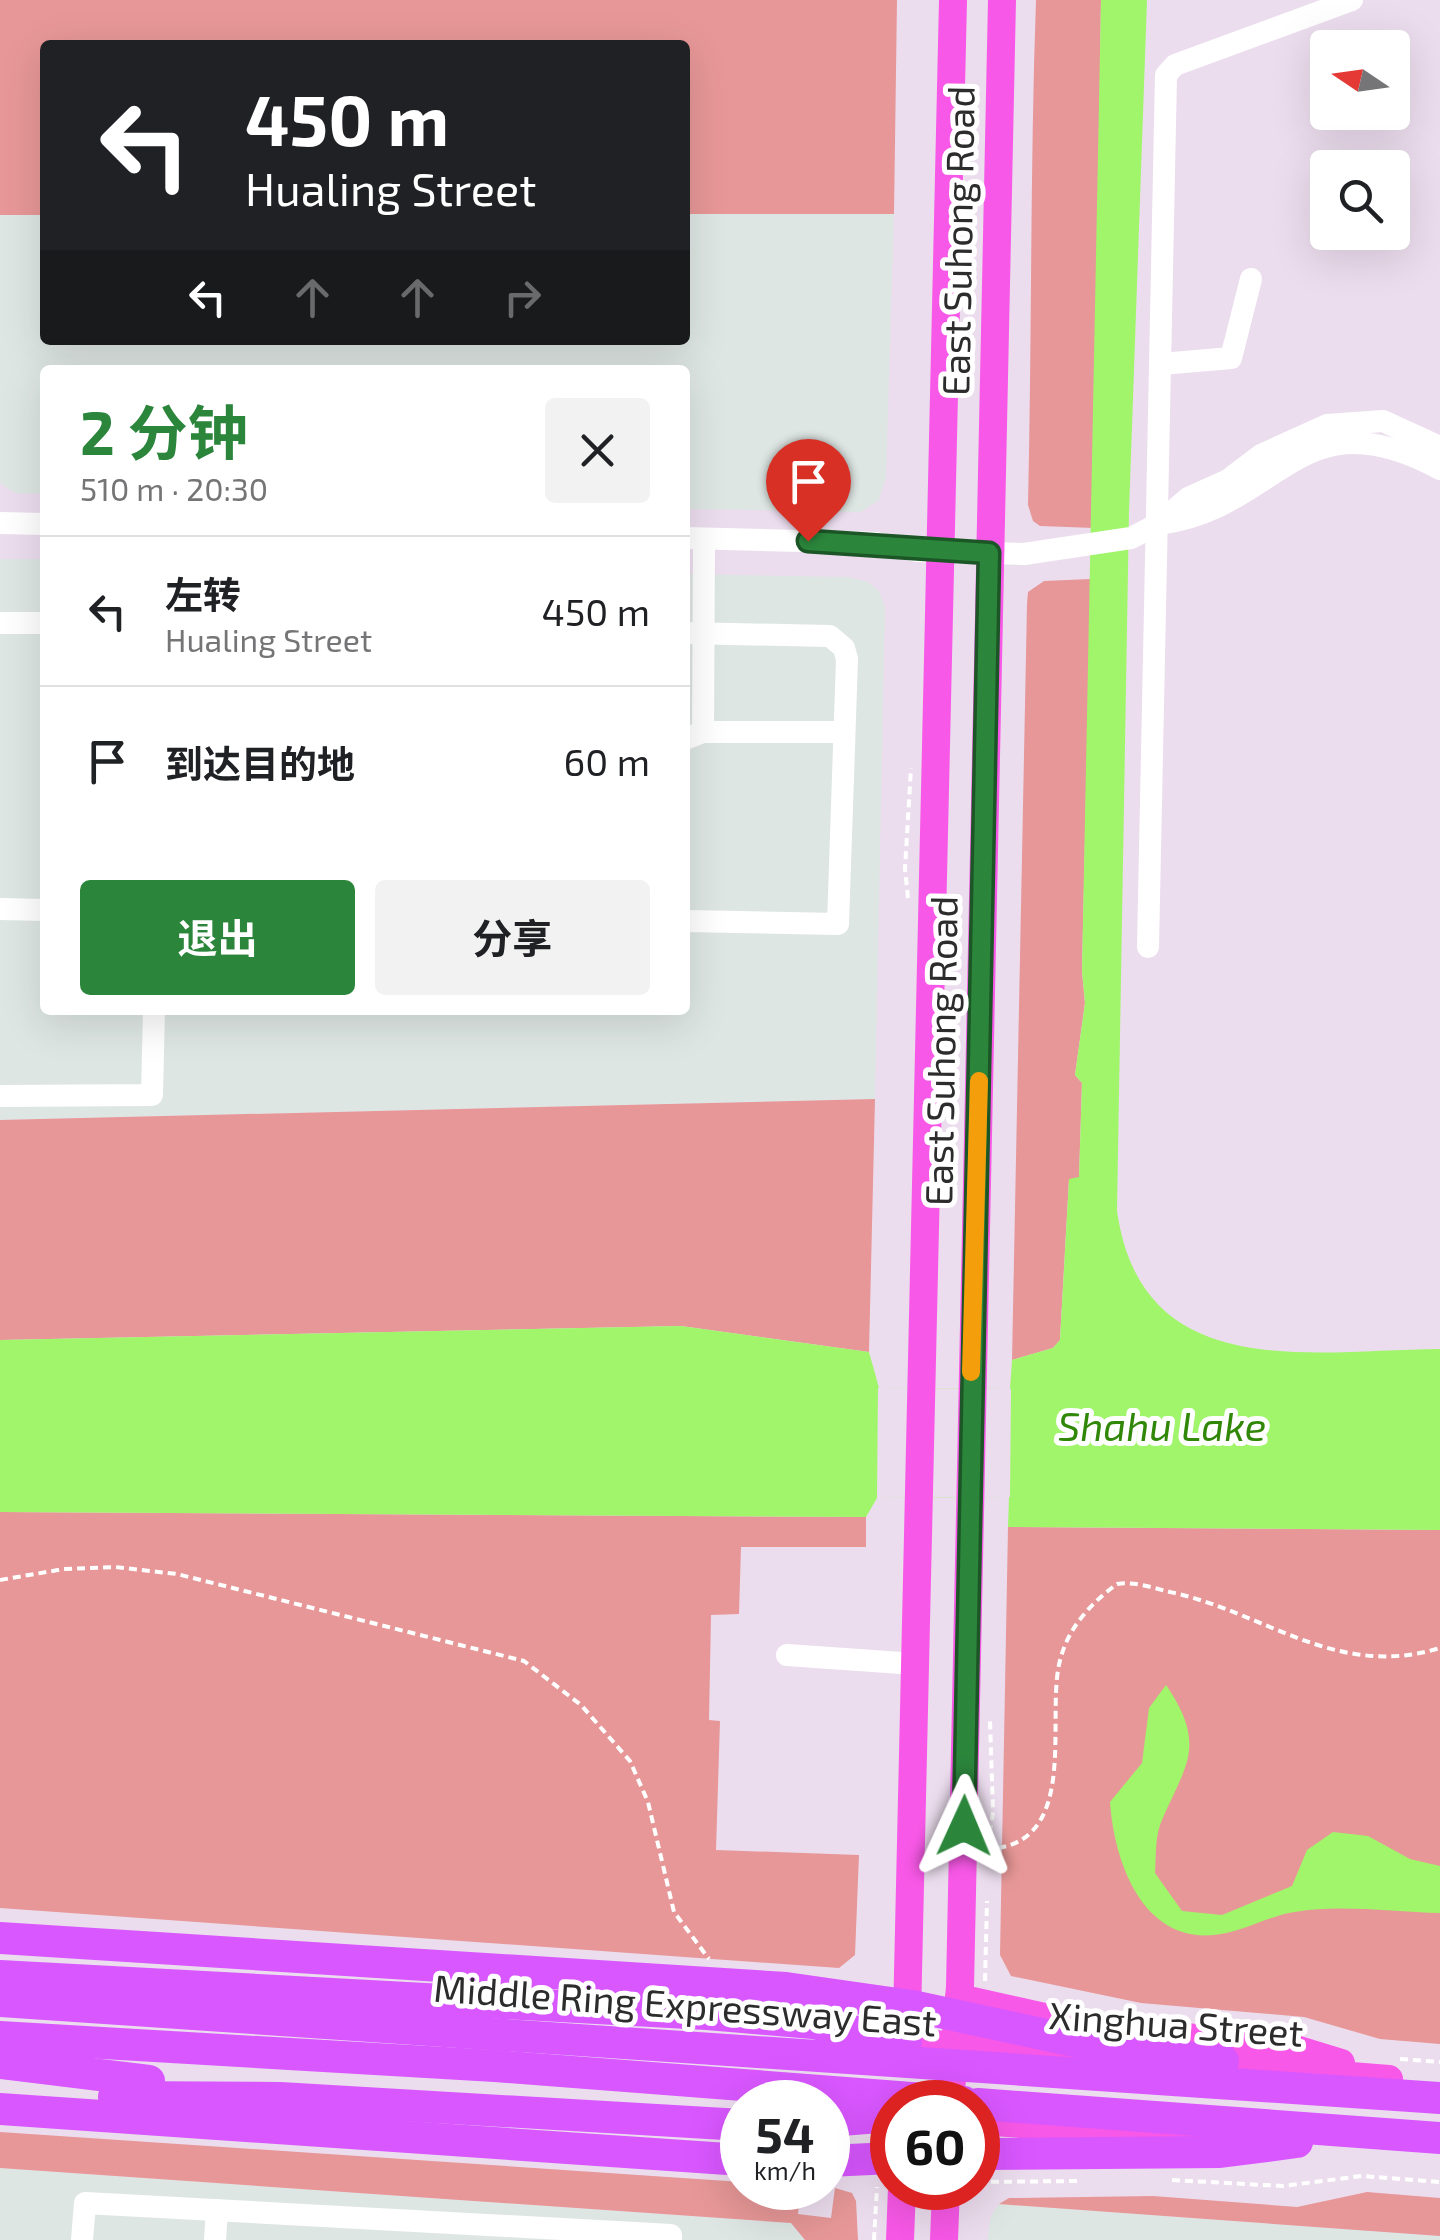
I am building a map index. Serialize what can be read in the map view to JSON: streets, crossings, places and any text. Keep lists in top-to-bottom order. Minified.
{"streets":{"highway":["Middle Ring Expressway East"],"main road":["East Suhong Road","Xinghua Street"]},"crossings":[["East Suhong Road","Xinghua Street"],["Middle Ring Expressway East","Xinghua Street"]],"water":["Shahu Lake"],"north":"left","page":{"turn":["450 m","Hualing Street"],"heading":["2 分钟","510 m · 20:30"],"list":[{"name":"左转","note":"Hualing Street","value":"450 m"},{"name":"到达目的地","value":"60 m"}],"buttons":["退出","分享"],"speed":"54 km/h","limit":"60"}}
